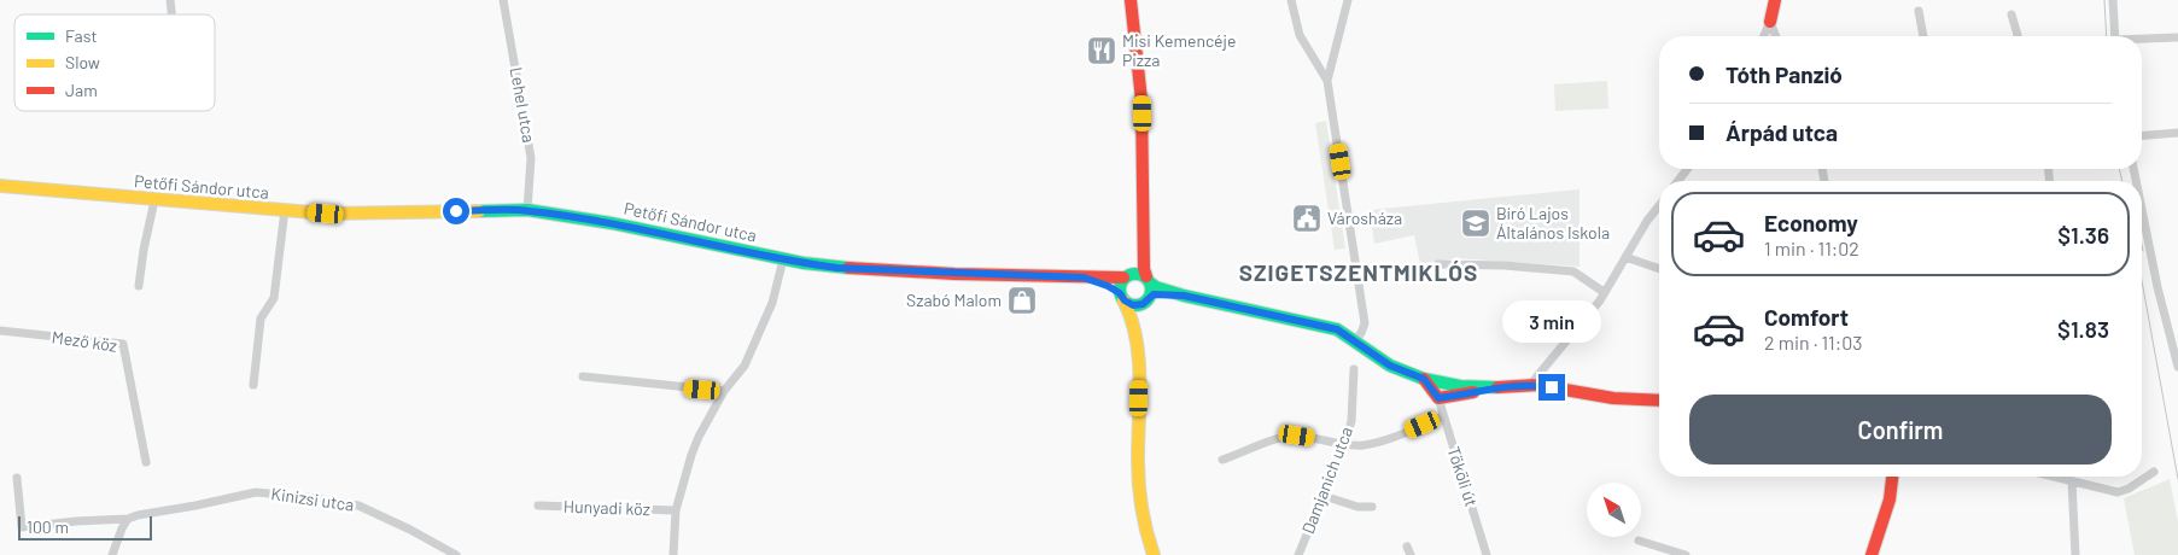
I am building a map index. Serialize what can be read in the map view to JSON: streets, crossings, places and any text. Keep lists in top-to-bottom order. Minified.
{"streets":{"street":["Lehel utca","Petőfi Sándor utca","Mező köz","Tököli út","Damjanich utca","Kinizsi utca","Hunyadi köz"]},"crossings":[["Lehel utca","Petőfi Sándor utca"]],"districts":["SZIGETSZENTMIKLÓS"],"places":{"restaurant":["Misi Kemencéje Pizza"],"public building":["Városháza"],"school or university":["Bíró Lajos Általános Iskola"],"shop":["Szabó Malom"]},"legend":["Fast","Slow","Jam"],"scale_bar":"100 m","north":"top left","page":{"banner":["Tóth Panzió","Árpád utca"],"list":[{"name":"Economy","note":"1 min · 11:02","value":"$1.36"},{"name":"Comfort","note":"2 min · 11:03","value":"$1.83"}],"bubble":"3 min","buttons":"Confirm","scale":"100 m"}}
